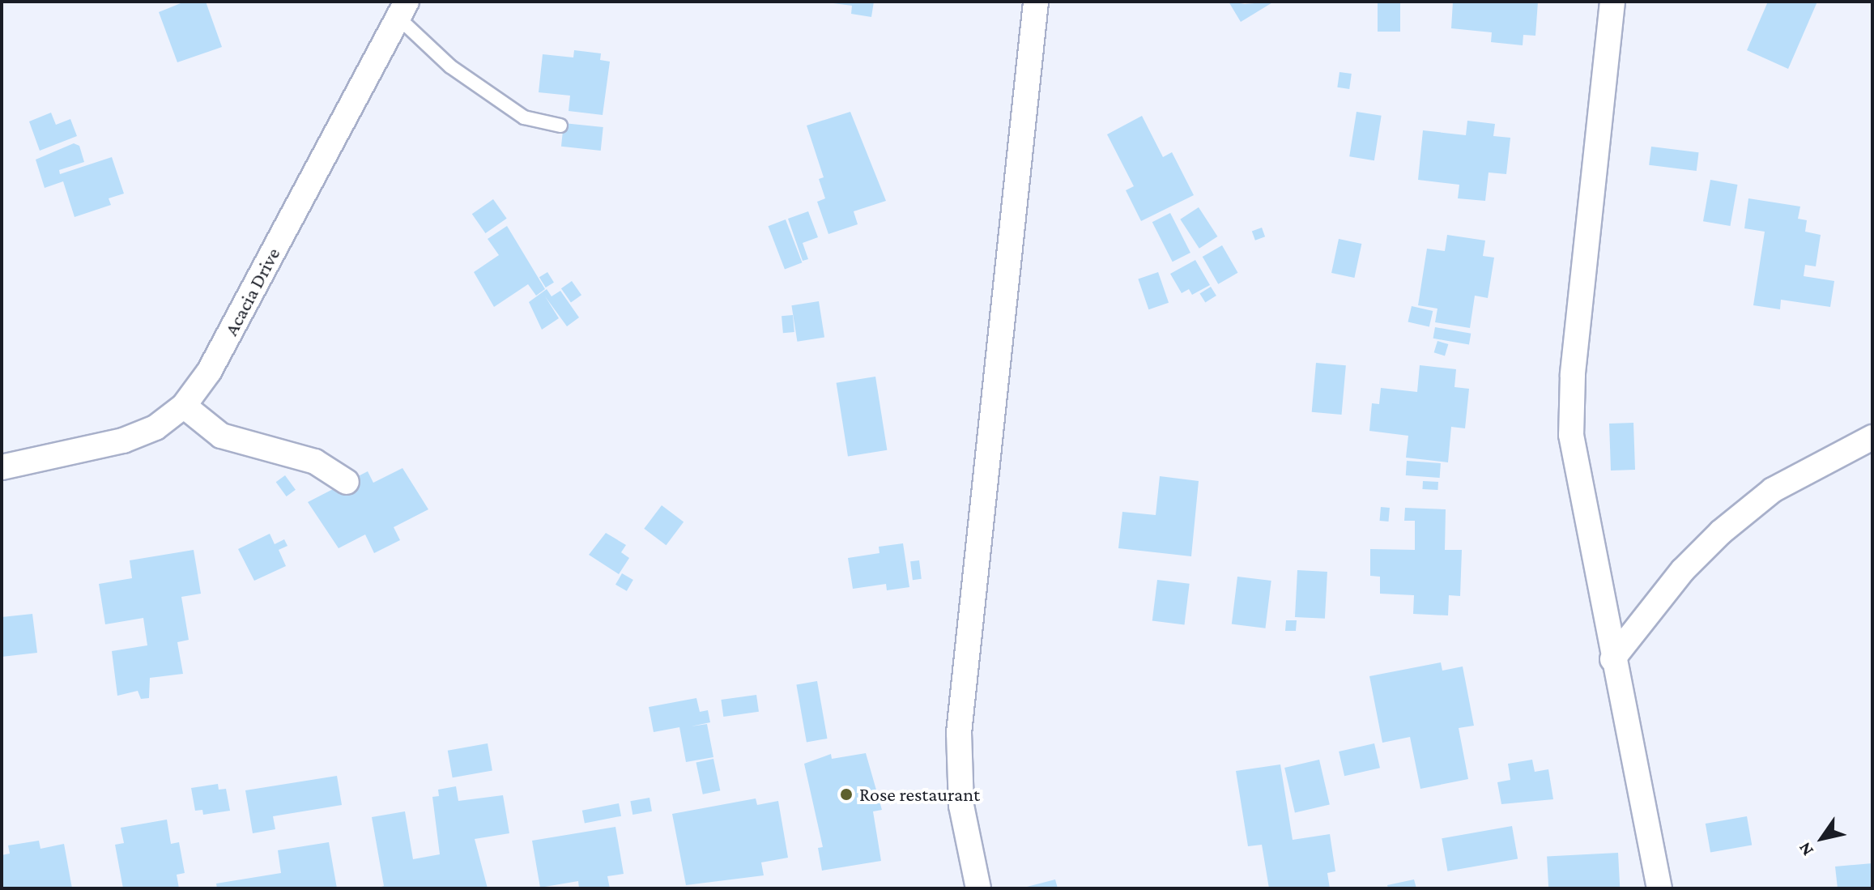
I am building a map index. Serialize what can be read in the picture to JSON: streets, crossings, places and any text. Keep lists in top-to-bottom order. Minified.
{"streets":{"street":["Acacia Drive"]},"places":["Rose restaurant"],"north":"bottom left"}
